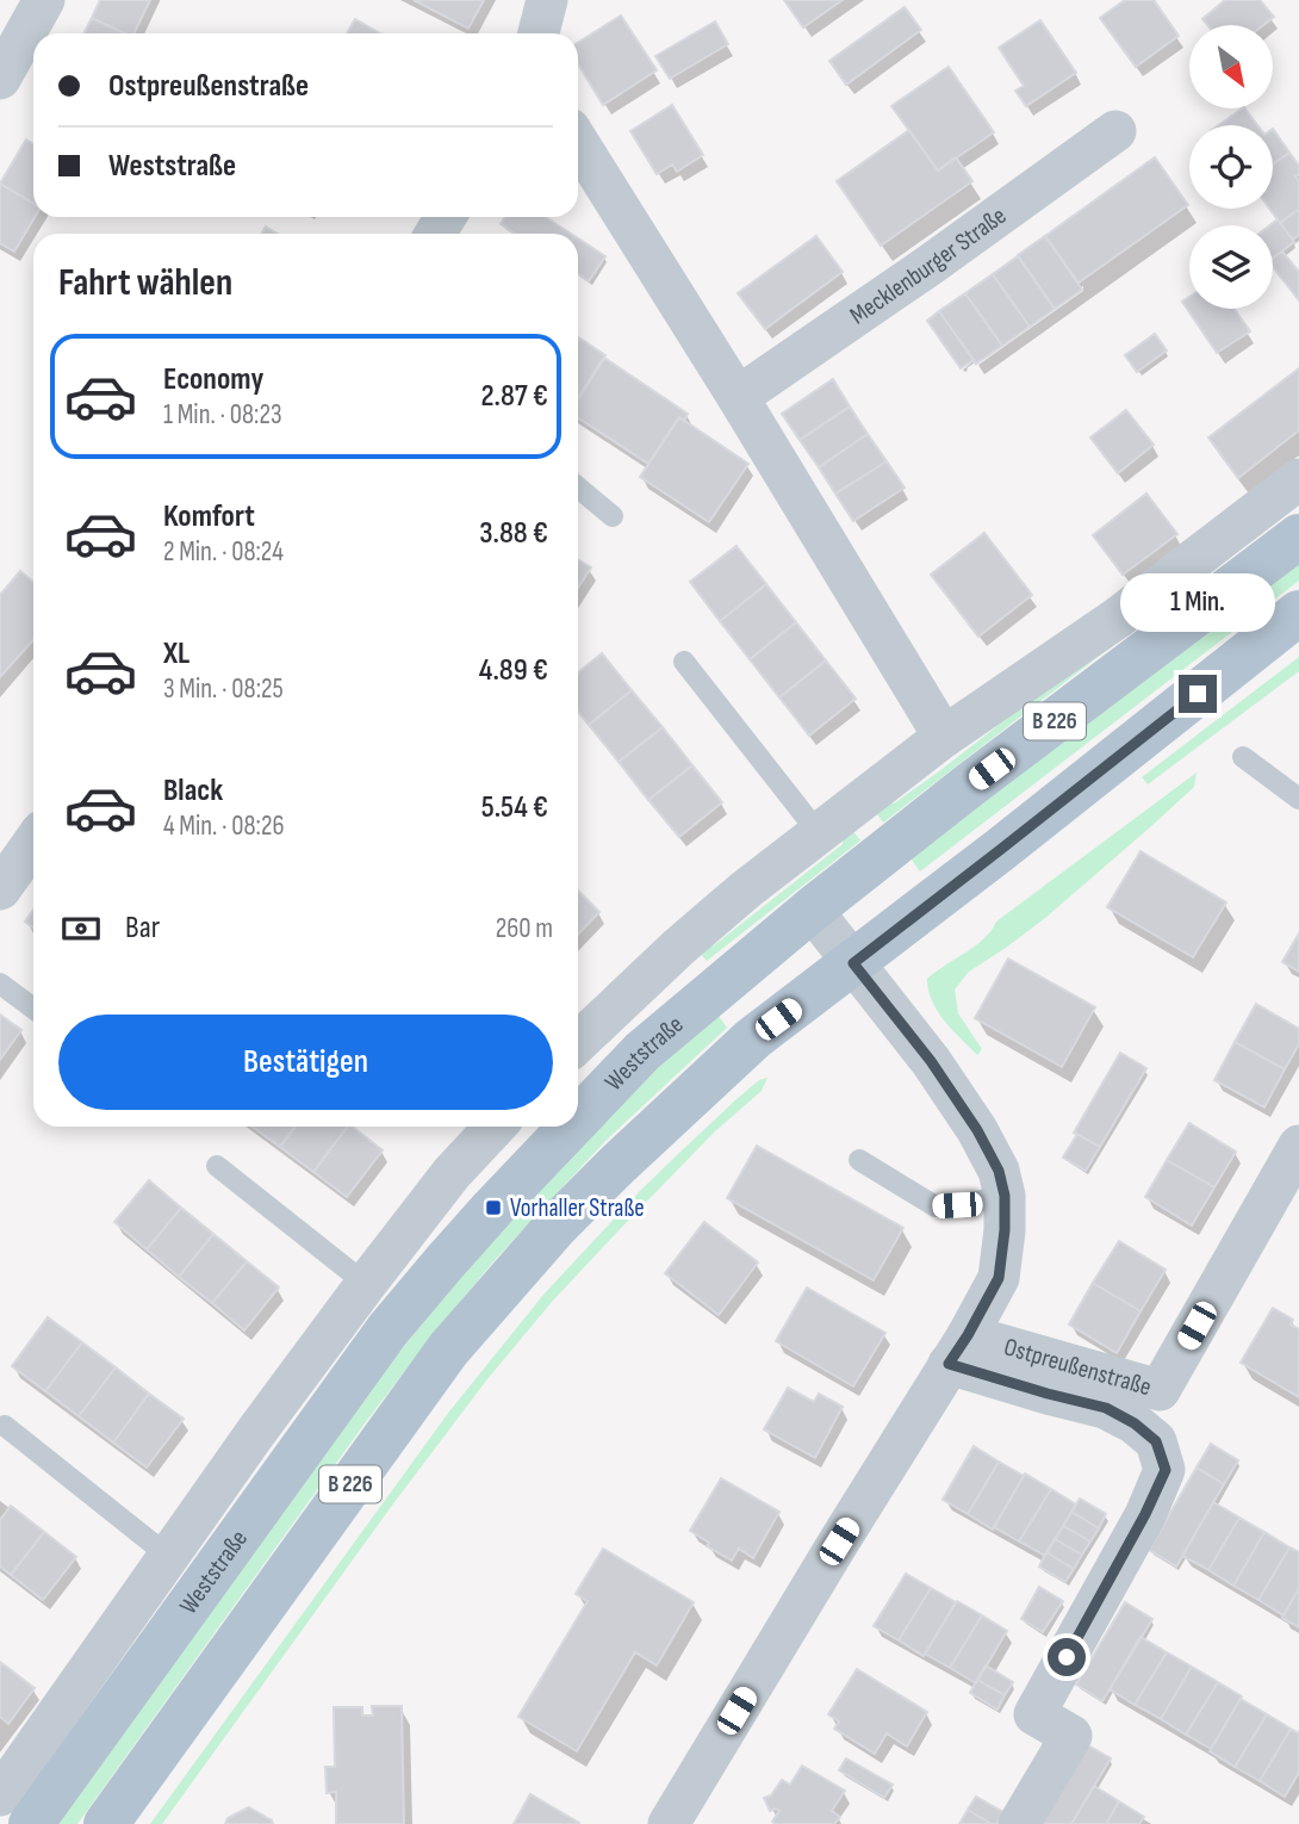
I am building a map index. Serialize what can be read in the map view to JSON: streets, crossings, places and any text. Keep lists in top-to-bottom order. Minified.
{"streets":{"main road":["B 226","Weststraße"],"street":["Mecklenburger Straße","Ostpreußenstraße"]},"places":{"transit":["Vorhaller Straße"]},"north":"bottom right","page":{"banner":["Ostpreußenstraße","Weststraße"],"heading":"Fahrt wählen","list":[{"name":"Economy","note":"1 Min. · 08:23","value":"2.87 €"},{"name":"Komfort","note":"2 Min. · 08:24","value":"3.88 €"},{"name":"XL","note":"3 Min. · 08:25","value":"4.89 €"},{"name":"Black","note":"4 Min. · 08:26","value":"5.54 €"}],"bubble":"1 Min.","pay":["Bar","260 m"],"buttons":"Bestätigen"}}
